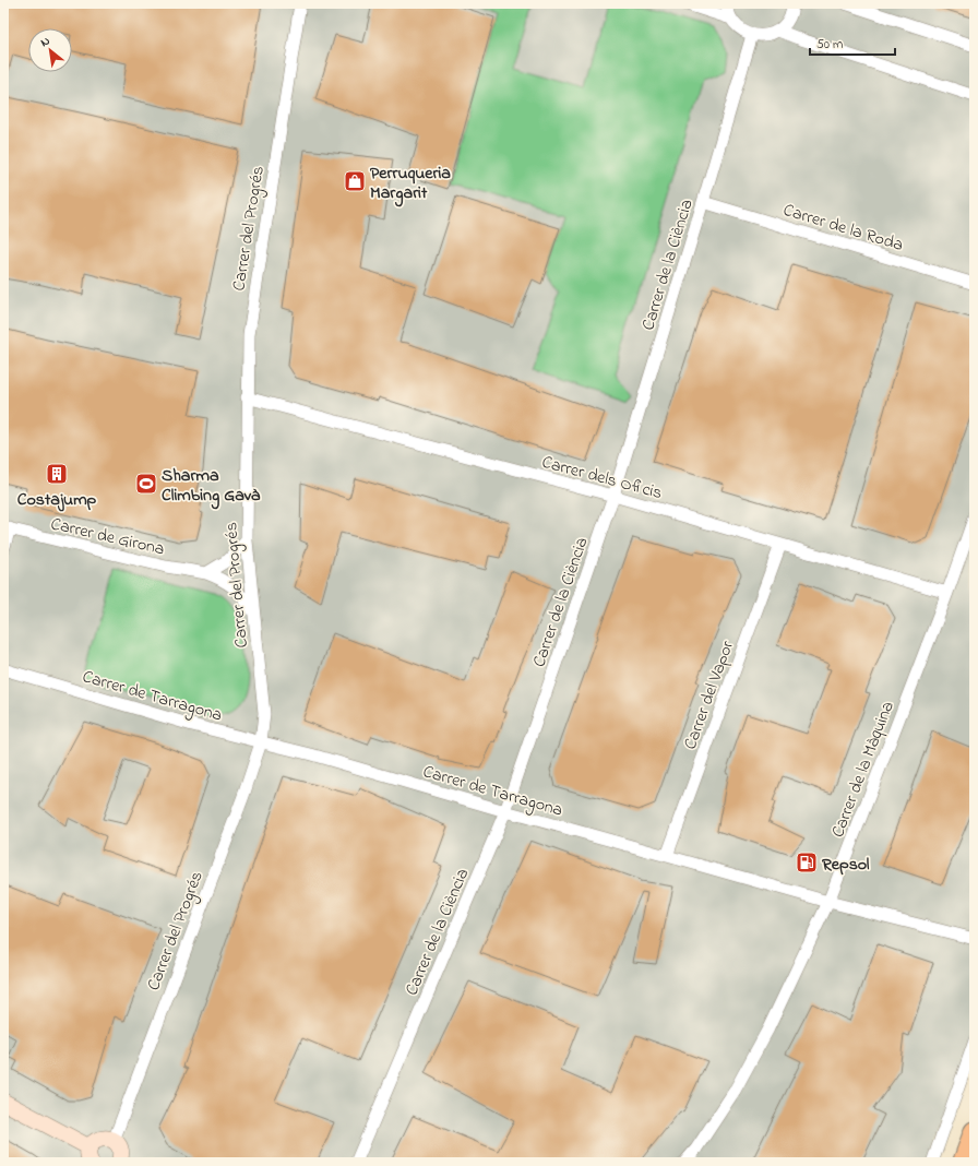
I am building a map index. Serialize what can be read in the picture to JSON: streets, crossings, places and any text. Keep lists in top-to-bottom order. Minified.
{"streets":{"street":["Carrer de la Roda","Carrer del Progrés","Carrer de la Ciència","Carrer dels Oficis","Carrer de Girona","Carrer de Tarragona","Carrer del Vapor","Carrer de la Màquina"]},"crossings":[["Carrer de la Roda","Carrer de la Ciència"],["Carrer del Progrés","Carrer dels Oficis"],["Carrer del Progrés","Carrer de Girona"],["Carrer del Progrés","Carrer de Tarragona"],["Carrer de la Ciència","Carrer dels Oficis"],["Carrer de la Ciència","Carrer de Tarragona"],["Carrer dels Oficis","Carrer del Vapor"],["Carrer dels Oficis","Carrer de la Màquina"],["Carrer de Tarragona","Carrer del Vapor"],["Carrer de Tarragona","Carrer de la Màquina"]],"places":{"shop":["Perruqueria Margarit"],"building":["Costajump"],"sports":["Sharma Climbing Gavà"],"fuel station":["Repsol"]},"scale_bar":"50 m","north":"top left"}
